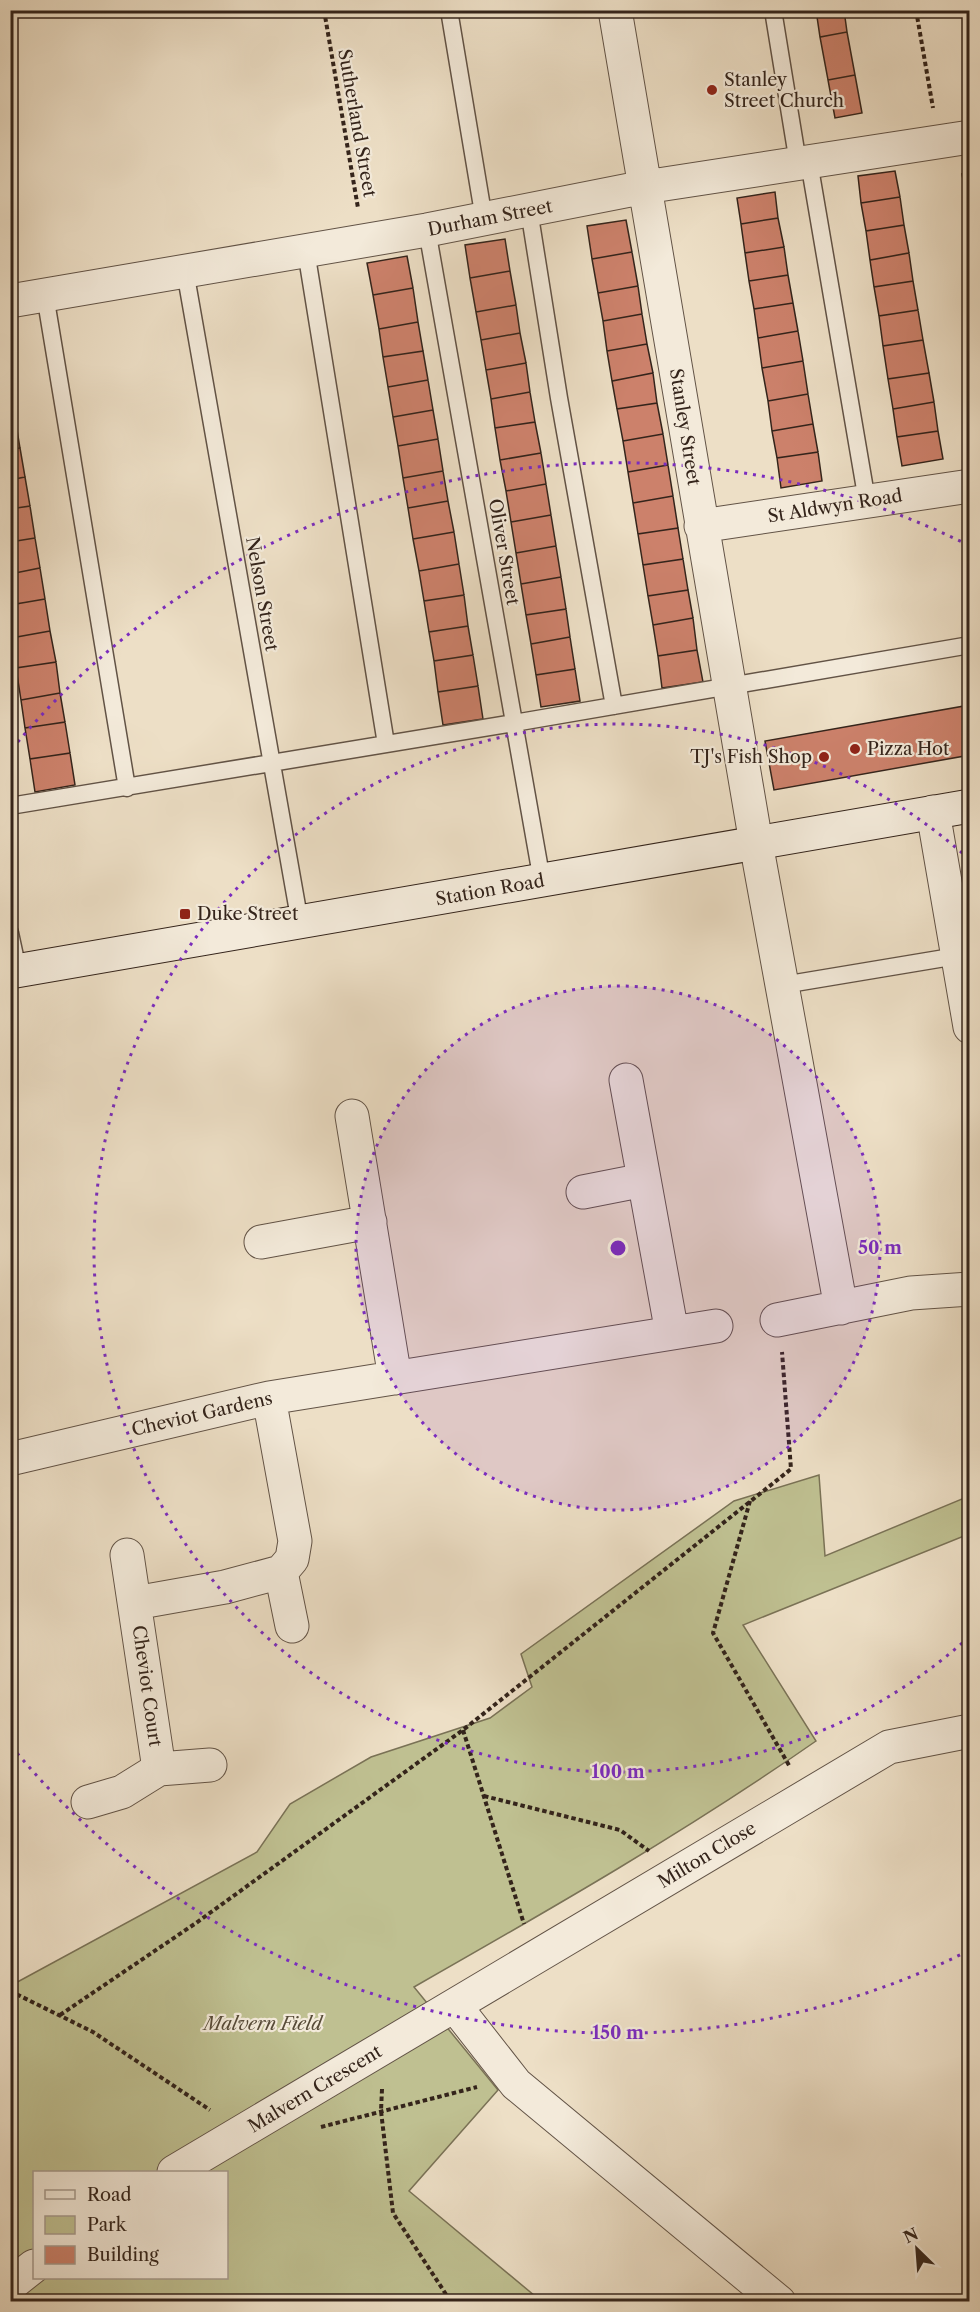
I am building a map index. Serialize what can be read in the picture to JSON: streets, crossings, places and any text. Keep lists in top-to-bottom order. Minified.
{"streets":{"street":["Durham Street","Stanley Street","St Aldwyn Road","Station Road","Cheviot Gardens","Cheviot Court","Milton Close","Malvern Crescent"],"lane":["Oliver Street","Nelson Street"],"path":["Sutherland Street"]},"crossings":[["Sutherland Street","Durham Street"],["Durham Street","Stanley Street"],["Durham Street","Oliver Street"],["Durham Street","Nelson Street"],["Stanley Street","St Aldwyn Road"],["Stanley Street","Station Road"],["Oliver Street","Station Road"],["Nelson Street","Station Road"],["Milton Close","Malvern Crescent"]],"parks":["Malvern Field"],"places":{"other":["Stanley Street Church","Pizza Hot","TJ's Fish Shop"],"transit":["Duke Street"]},"legend":["Road","Park","Building"],"north":"top left","rings":["50 m","100 m","150 m"]}
